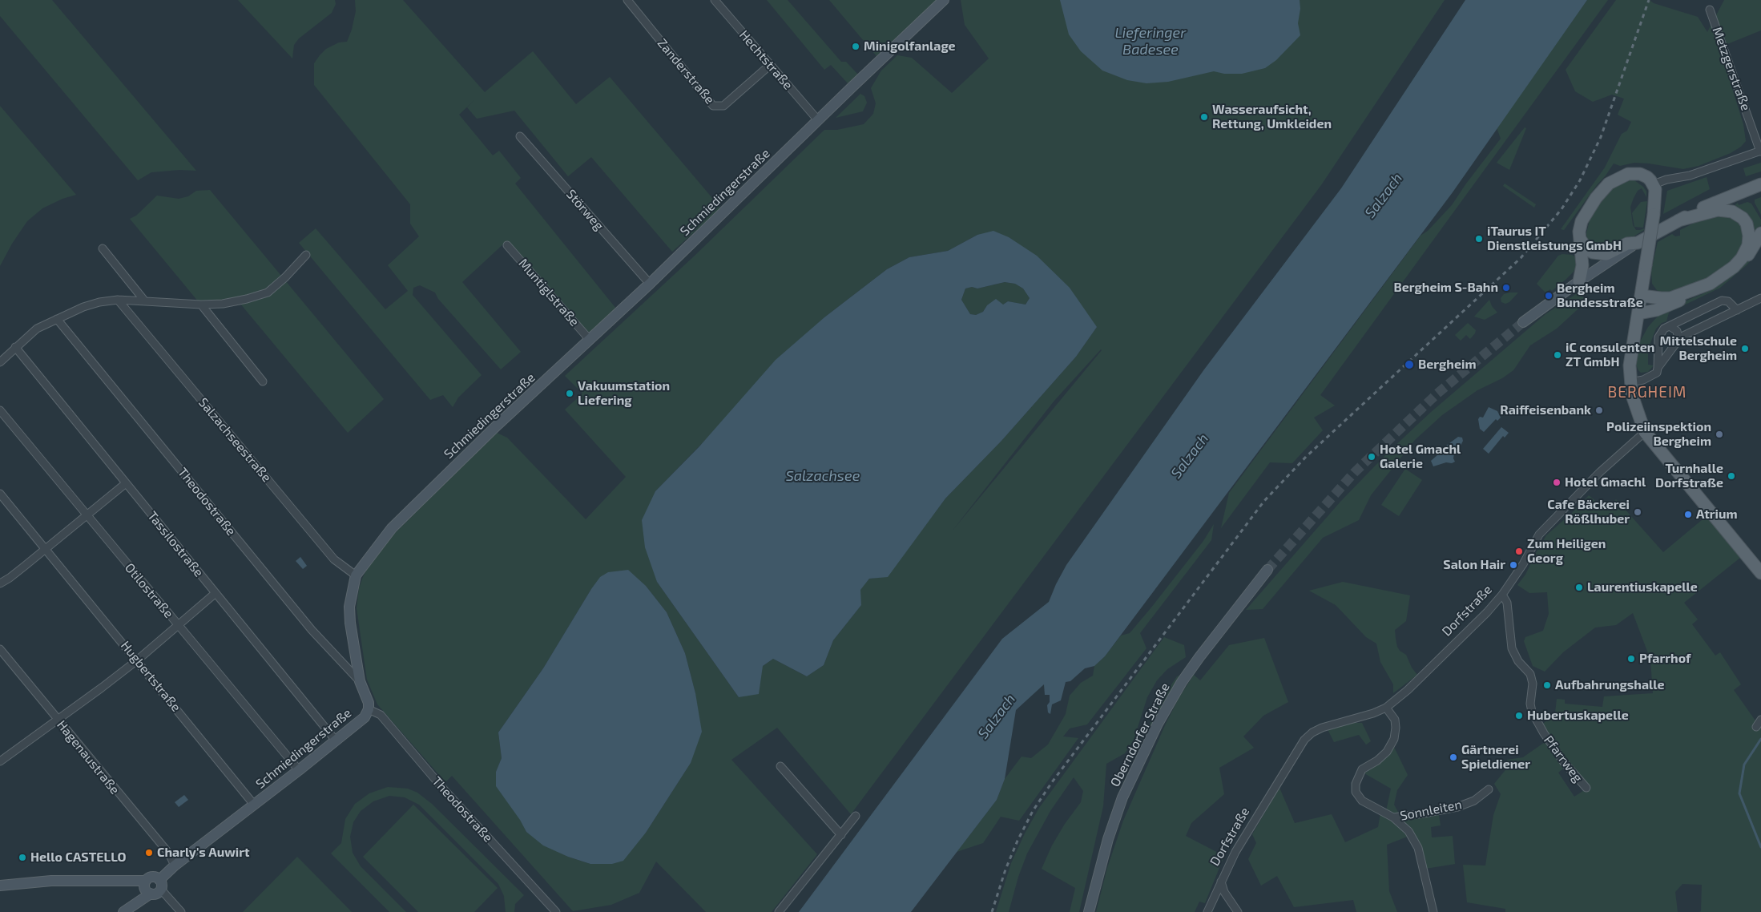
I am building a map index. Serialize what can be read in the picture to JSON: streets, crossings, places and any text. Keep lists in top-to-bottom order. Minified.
{"streets":{"street":["Hechtstraße","Metzgerstraße","Zanderstraße","Schmiedingerstraße","Störweg","Muntiglstraße","Salzachseestraße","Theodostraße","Tassilostraße","Otilostraße","Dorfstraße","Hugbertstraße","Oberndorfer Straße","Hagenaustraße","Pfarrweg","Sonnleiten"]},"crossings":[["Hechtstraße","Zanderstraße"],["Hechtstraße","Schmiedingerstraße"],["Schmiedingerstraße","Störweg"],["Schmiedingerstraße","Muntiglstraße"],["Schmiedingerstraße","Salzachseestraße"],["Schmiedingerstraße","Theodostraße"],["Schmiedingerstraße","Tassilostraße"],["Schmiedingerstraße","Otilostraße"],["Schmiedingerstraße","Hugbertstraße"],["Schmiedingerstraße","Hagenaustraße"],["Dorfstraße","Pfarrweg"]],"districts":["BERGHEIM"],"water":["Lieferinger Badesee","Salzach","Salzachsee"],"places":["Minigolfanlage","Wasseraufsicht, Rettung, Umkleiden","iTaurus IT Dienstleistungs GmbH","Bergheim S-Bahn","Bergheim Bundesstraße","Mittelschule Bergheim","iC consulenten ZT GmbH","Bergheim","Vakuumstation Liefering","Raiffeisenbank","Polizeiinspektion Bergheim","Hotel Gmachl Galerie","Turnhalle Dorfstraße","Hotel Gmachl","Cafe Bäckerei Rößlhuber","Atrium","Zum Heiligen Georg","Salon Hair","Laurentiuskapelle","Pfarrhof","Aufbahrungshalle","Hubertuskapelle","Gärtnerei Spieldiener","Charly's Auwirt","Hello CASTELLO"]}
